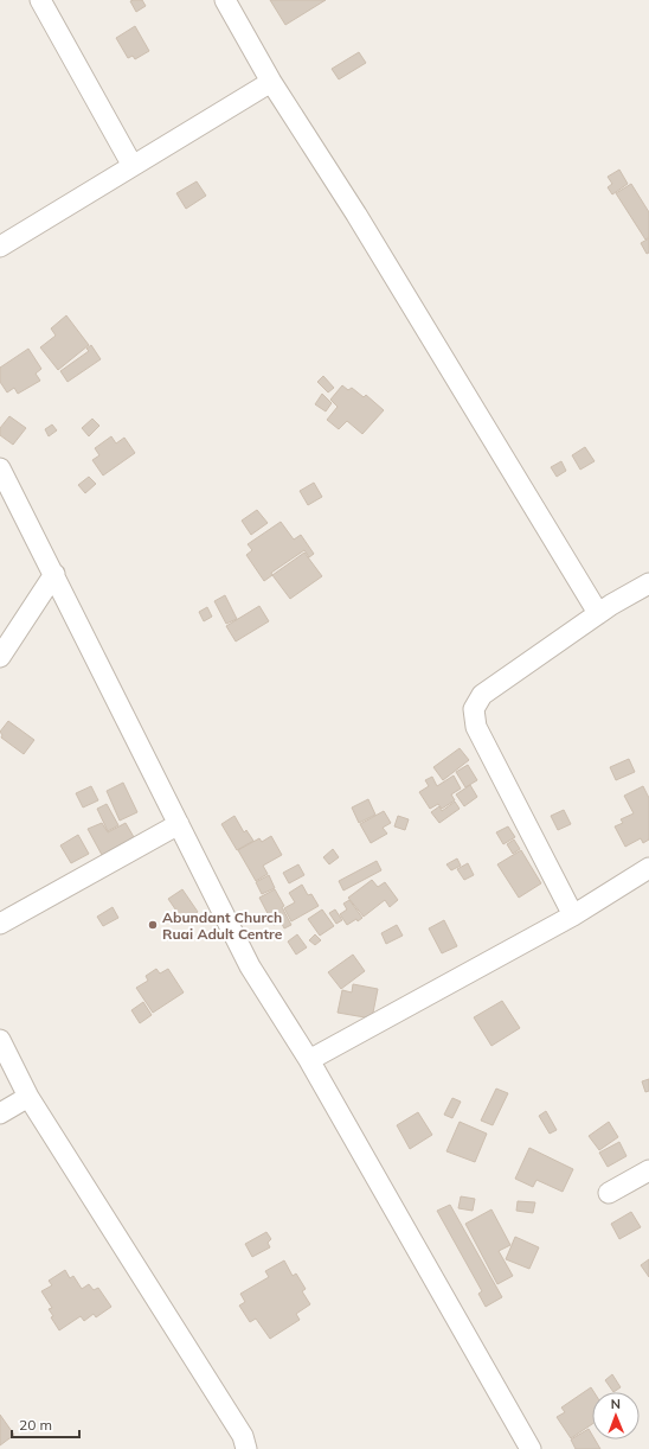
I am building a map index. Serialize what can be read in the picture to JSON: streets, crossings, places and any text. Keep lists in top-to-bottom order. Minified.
{"places":["Abundant Church Ruai Adult Centre"],"scale_bar":"20 m","north":"top"}
